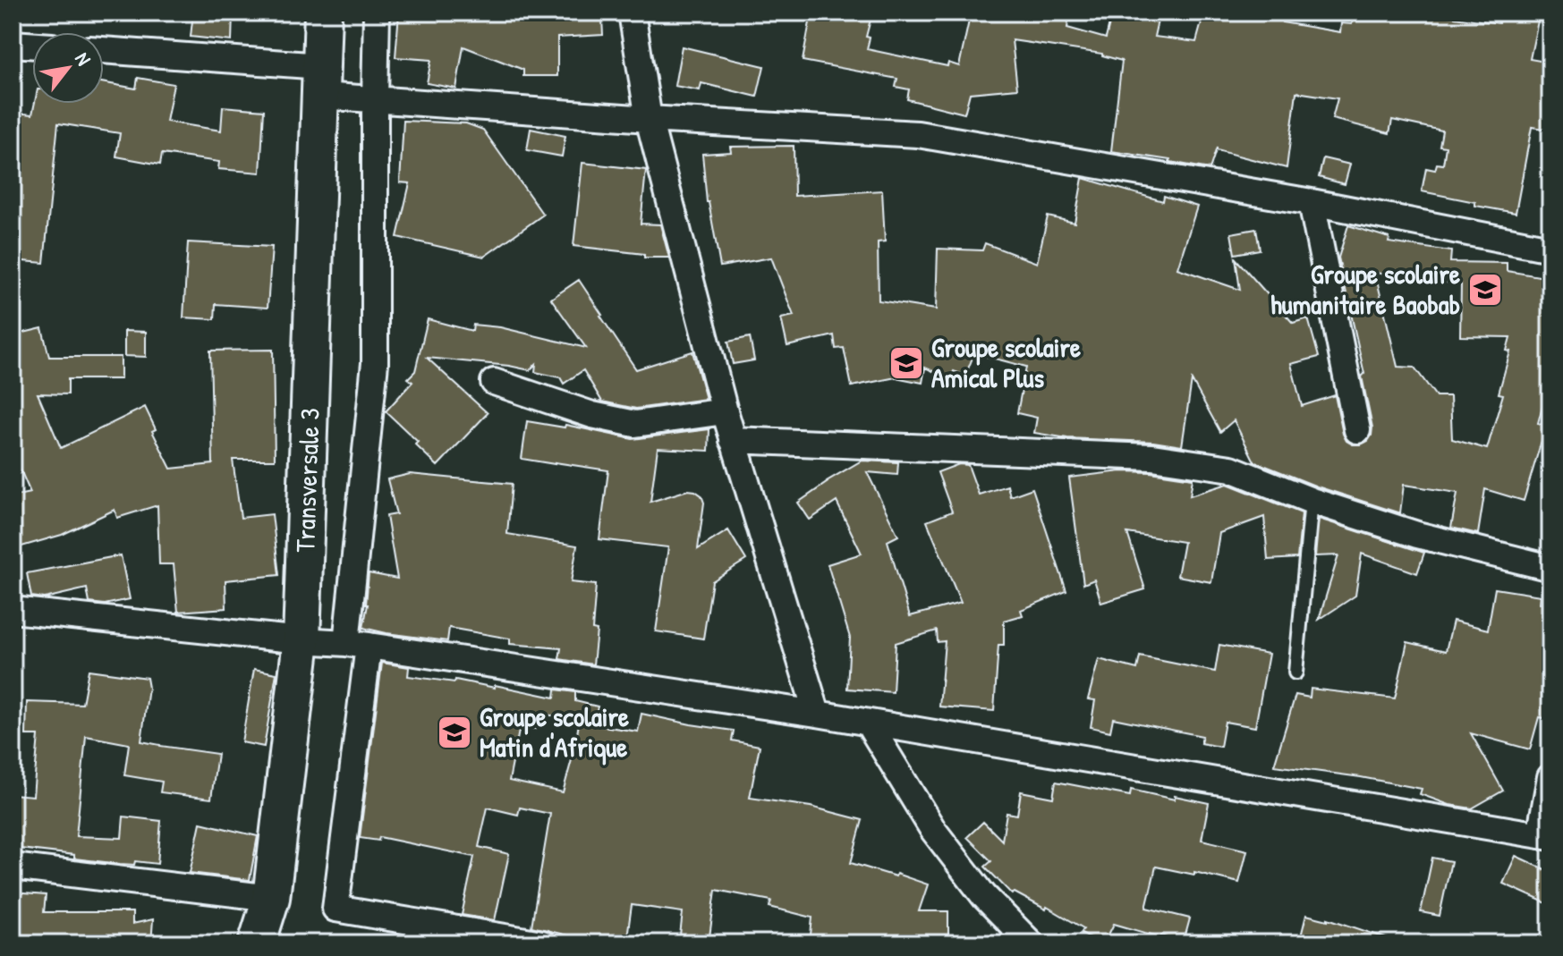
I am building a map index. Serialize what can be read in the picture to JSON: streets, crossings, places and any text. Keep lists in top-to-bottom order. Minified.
{"streets":{"main road":["Transversale 3"]},"places":{"school or university":["Groupe scolaire humanitaire Baobab","Groupe scolaire Amical Plus","Groupe scolaire Matin d'Afrique"]},"north":"top right"}
